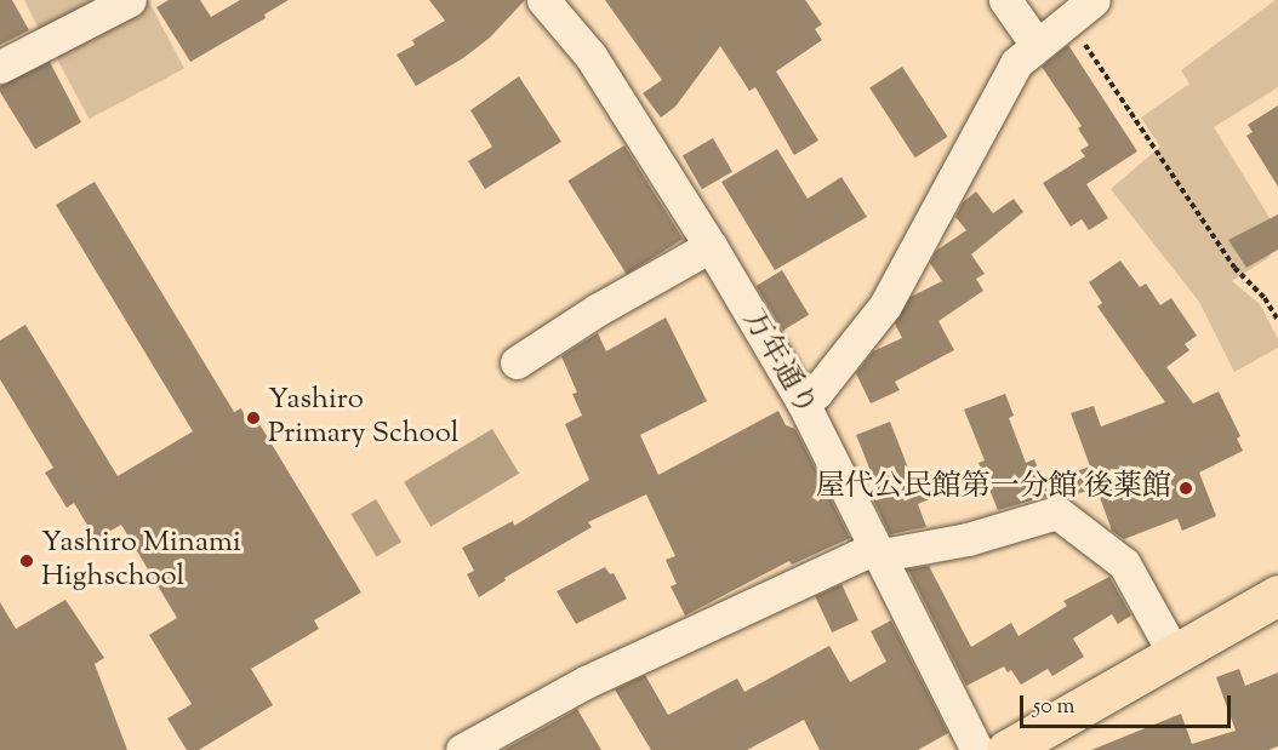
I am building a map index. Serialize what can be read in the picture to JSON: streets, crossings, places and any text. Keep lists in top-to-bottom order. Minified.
{"streets":{"street":["万年通り"]},"places":["Yashiro Primary School","屋代公民館第一分館 後薬館","Yashiro Minami Highschool"],"scale_bar":"50 m"}
